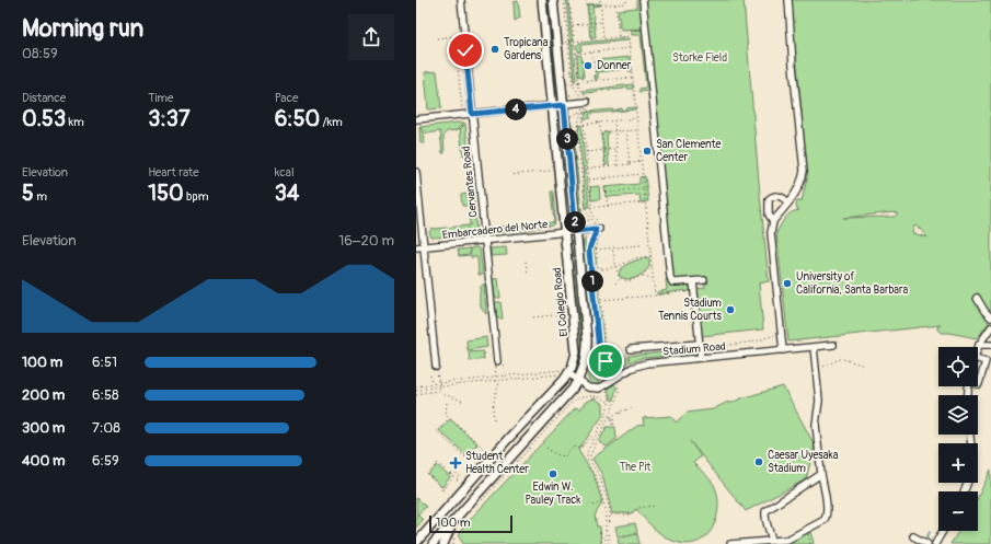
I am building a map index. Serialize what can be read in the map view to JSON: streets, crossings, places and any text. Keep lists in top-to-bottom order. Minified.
{"streets":{"main road":["El Colegio Road"],"street":["Cervantes Road","Embarcadero del Norte","Stadium Road"]},"crossings":[["Cervantes Road","Embarcadero del Norte"],["Embarcadero del Norte","El Colegio Road"],["El Colegio Road","Stadium Road"]],"parks":["Storke Field","The Pit"],"places":{"other":["Tropicana Gardens","Donner","San Clemente Center","University of California, Santa Barbara","Stadium Tennis Courts","Caesar Uyesaka Stadium","Edwin W. Pauley Track"],"health":["Student Health Center"]},"scale_bar":"100 m","page":{"heading":["Morning run","08:59"],"stats":[["Distance","0.53 km"],["Time","3:37"],["Pace","6:50 /km"],["Elevation","5 m"],["Heart rate","150 bpm"],["kcal","34"]],"pins":["4","3","2","1"],"chart":["Elevation","16–20 m"],"list":[{"name":"100 m","note":"6:51"},{"name":"200 m","note":"6:58"},{"name":"300 m","note":"7:08"},{"name":"400 m","note":"6:59"}],"map_buttons":["+","−"],"scale":"100 m"}}
